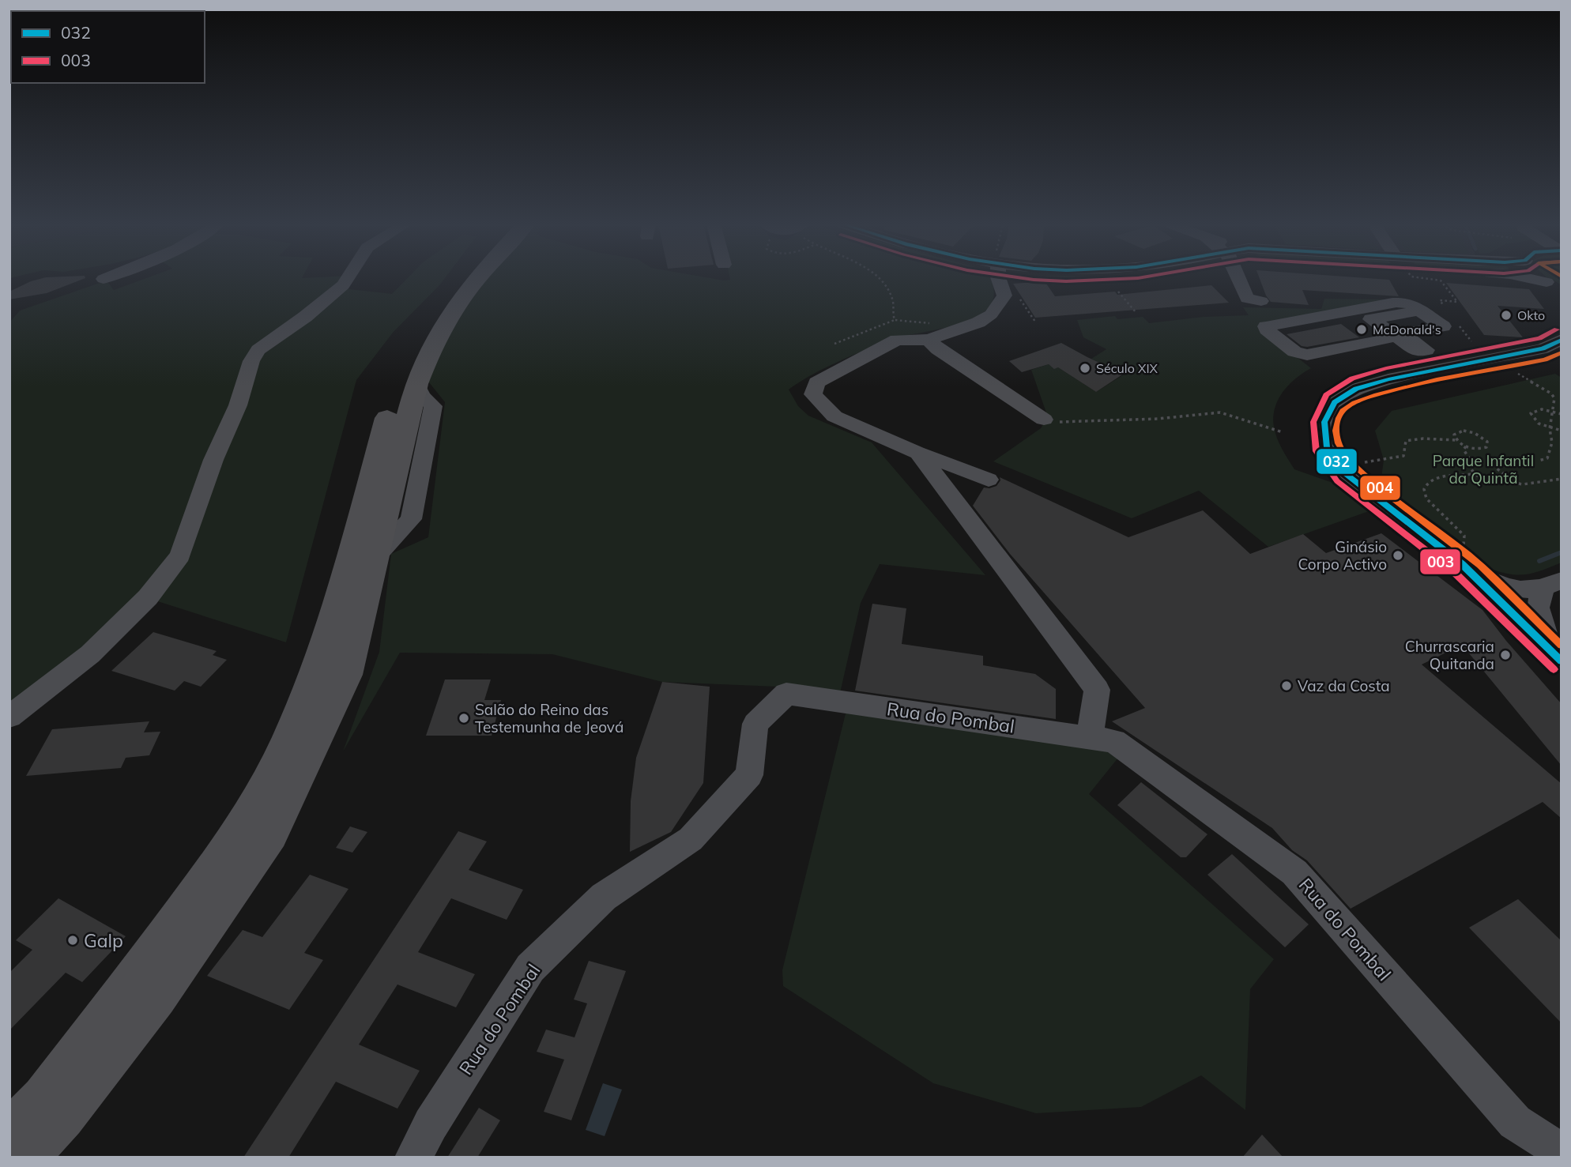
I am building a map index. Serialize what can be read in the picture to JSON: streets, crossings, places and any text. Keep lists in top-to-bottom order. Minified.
{"streets":{"street":["Rua do Pombal"]},"parks":["Parque Infantil da Quintã"],"places":["Okto","McDonald's","Século XIX","Ginásio Corpo Activo","Churrascaria Quitanda","Vaz da Costa","Salão do Reino das Testemunha de Jeová","Galp"],"lines":["transit line 003","transit line 032","transit line 004"],"legend":["032","003"]}
